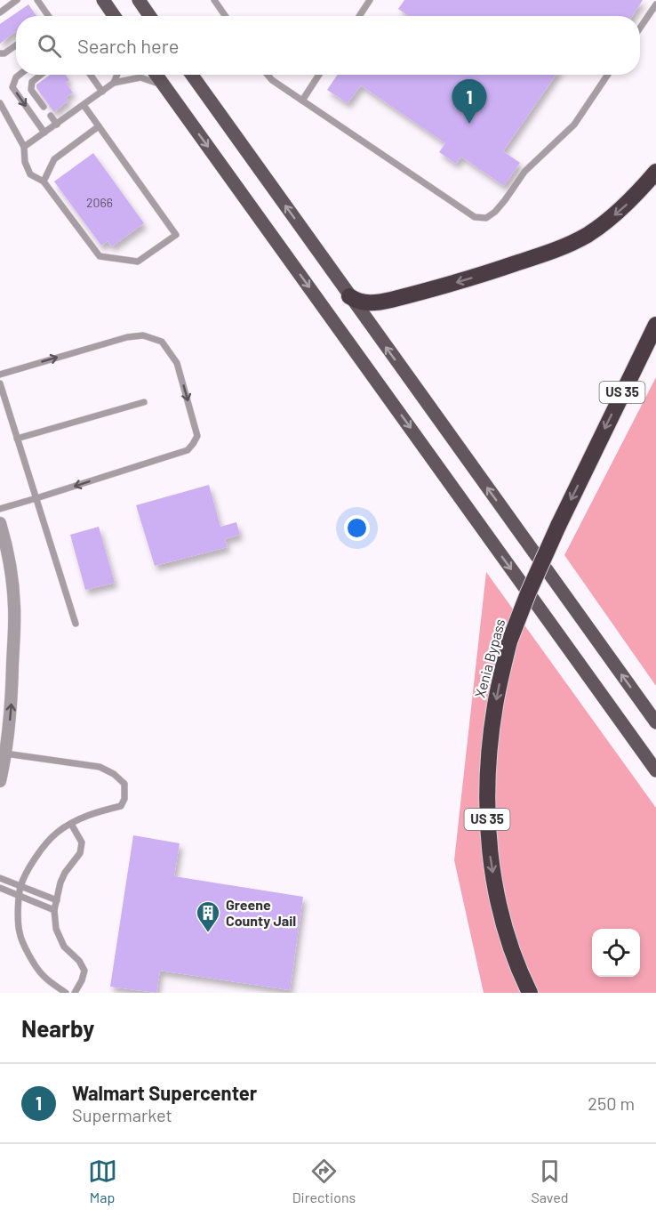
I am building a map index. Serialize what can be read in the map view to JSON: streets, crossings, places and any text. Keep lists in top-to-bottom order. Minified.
{"streets":{"highway":["US 35","Xenia Bypass"]},"one_way":["Xenia Bypass"],"places":{"building":["Greene County Jail"]},"house_numbers":["2066"],"page":{"search":"Search here","pins":"1","heading":"Nearby","list":[{"mark":"1","name":"Walmart Supercenter","note":"Supermarket","value":"250 m"}],"nav":["Map","Directions","Saved"]}}
